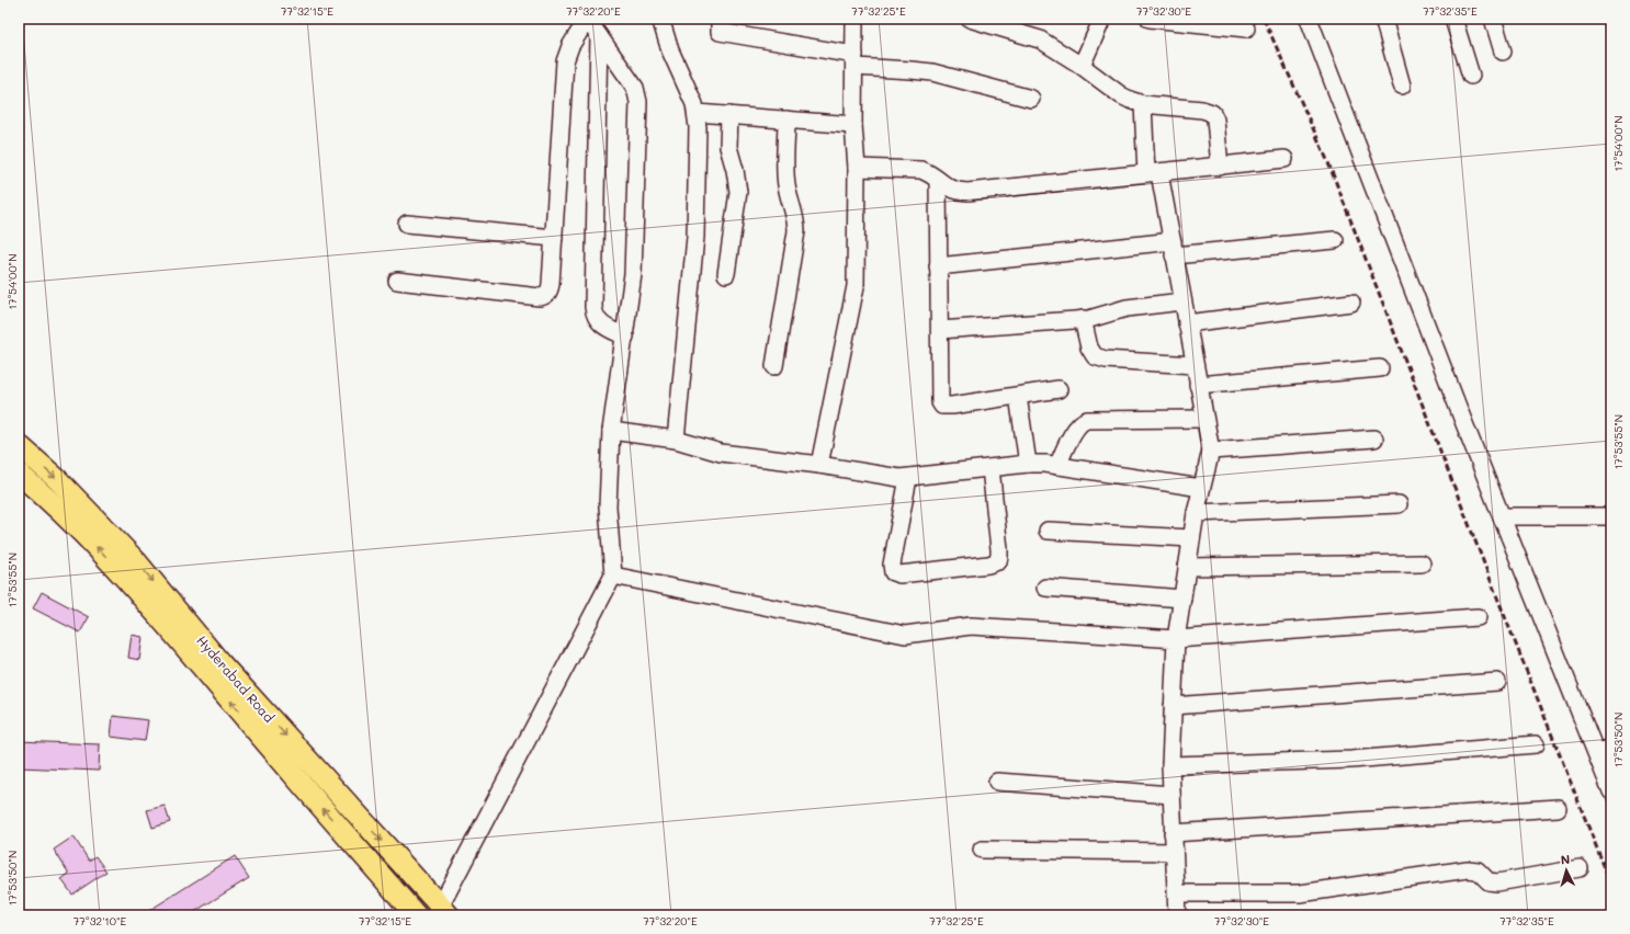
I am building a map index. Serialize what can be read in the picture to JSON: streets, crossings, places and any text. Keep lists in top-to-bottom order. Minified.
{"streets":{"main road":["Hyderabad Road"]},"north":"top","coordinates":["77°32'15\"E","77°32'20\"E","77°32'25\"E","77°32'30\"E","77°32'35\"E","17°54'00\"N","17°53'55\"N","17°53'50\"N","77°32'10\"E"]}
